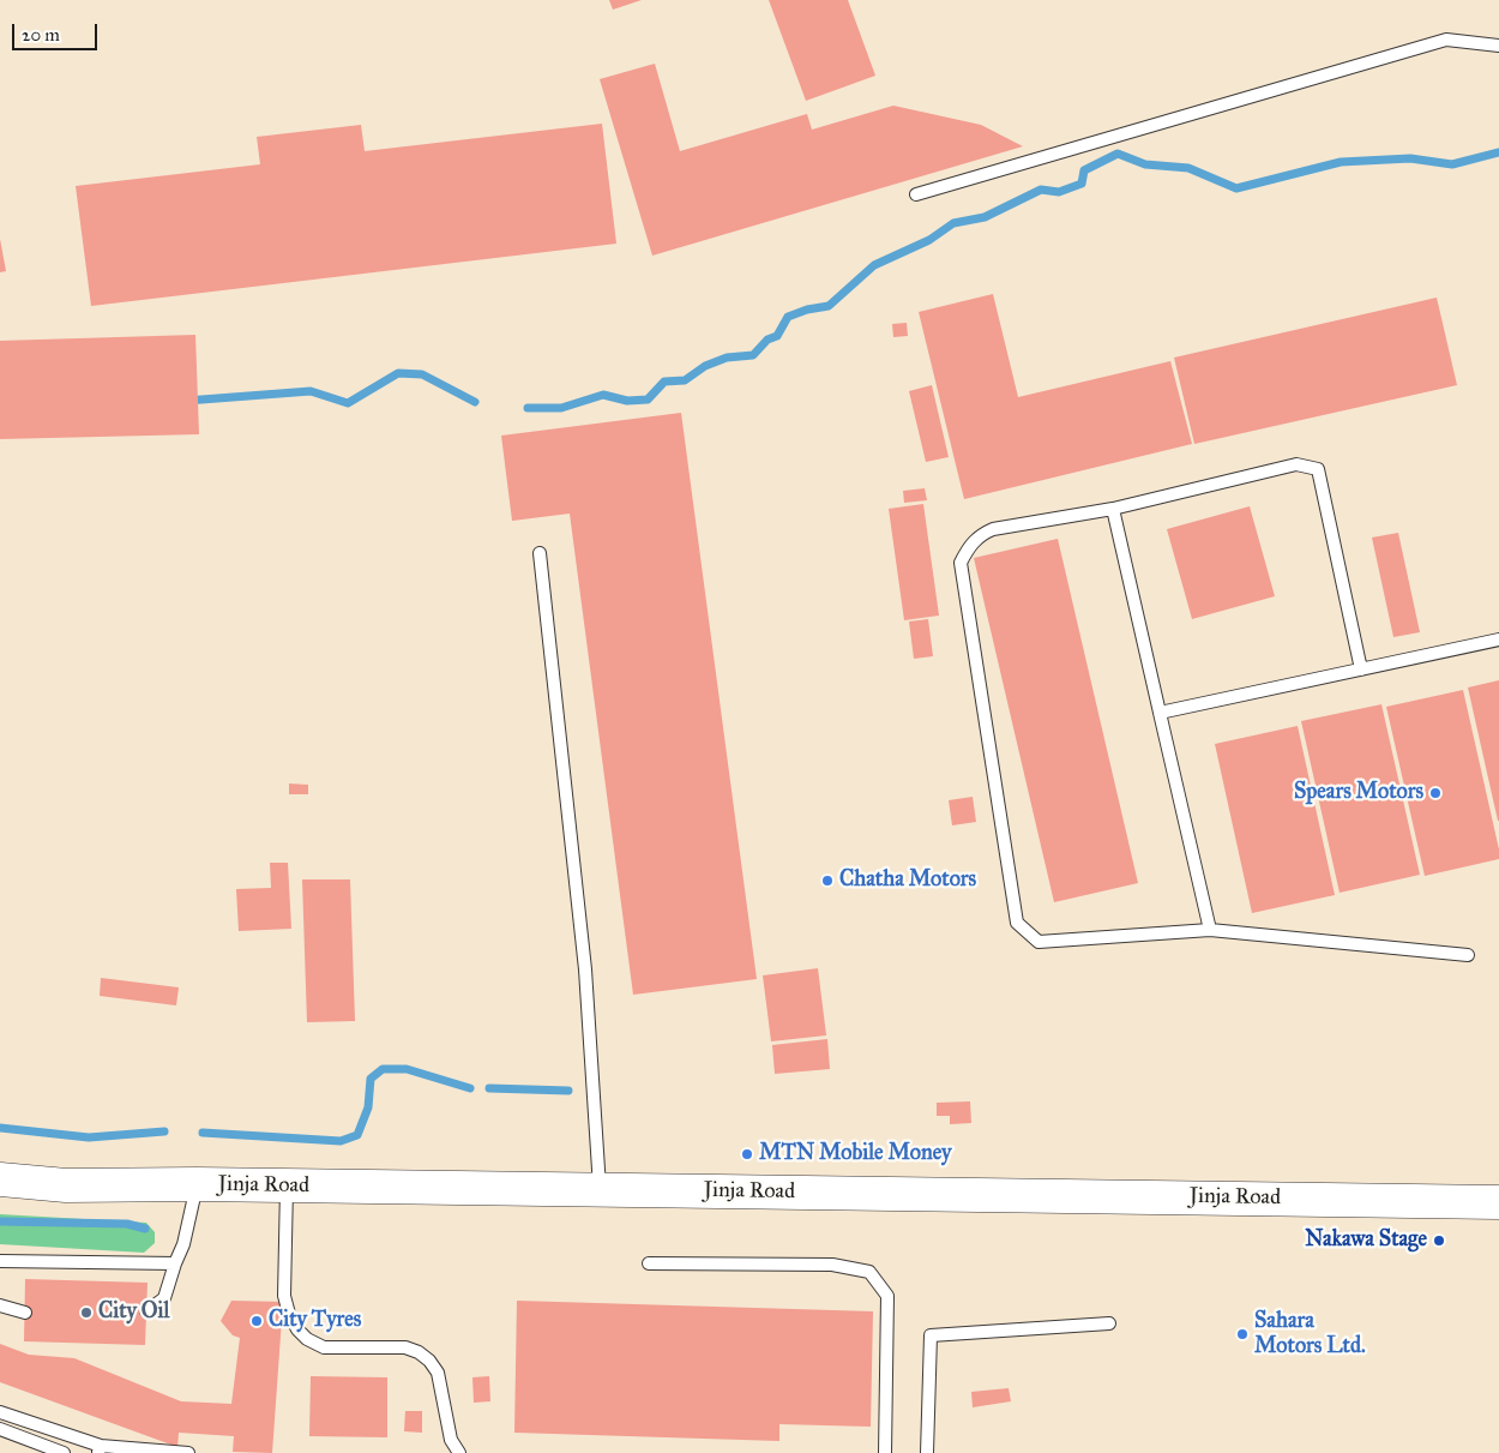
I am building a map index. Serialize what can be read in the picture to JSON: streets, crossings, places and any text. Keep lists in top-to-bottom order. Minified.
{"streets":{"highway":["Jinja Road"]},"places":["Spears Motors","Chatha Motors","MTN Mobile Money","Nakawa Stage","City Oil","City Tyres","Sahara Motors Ltd."],"scale_bar":"20 m"}
